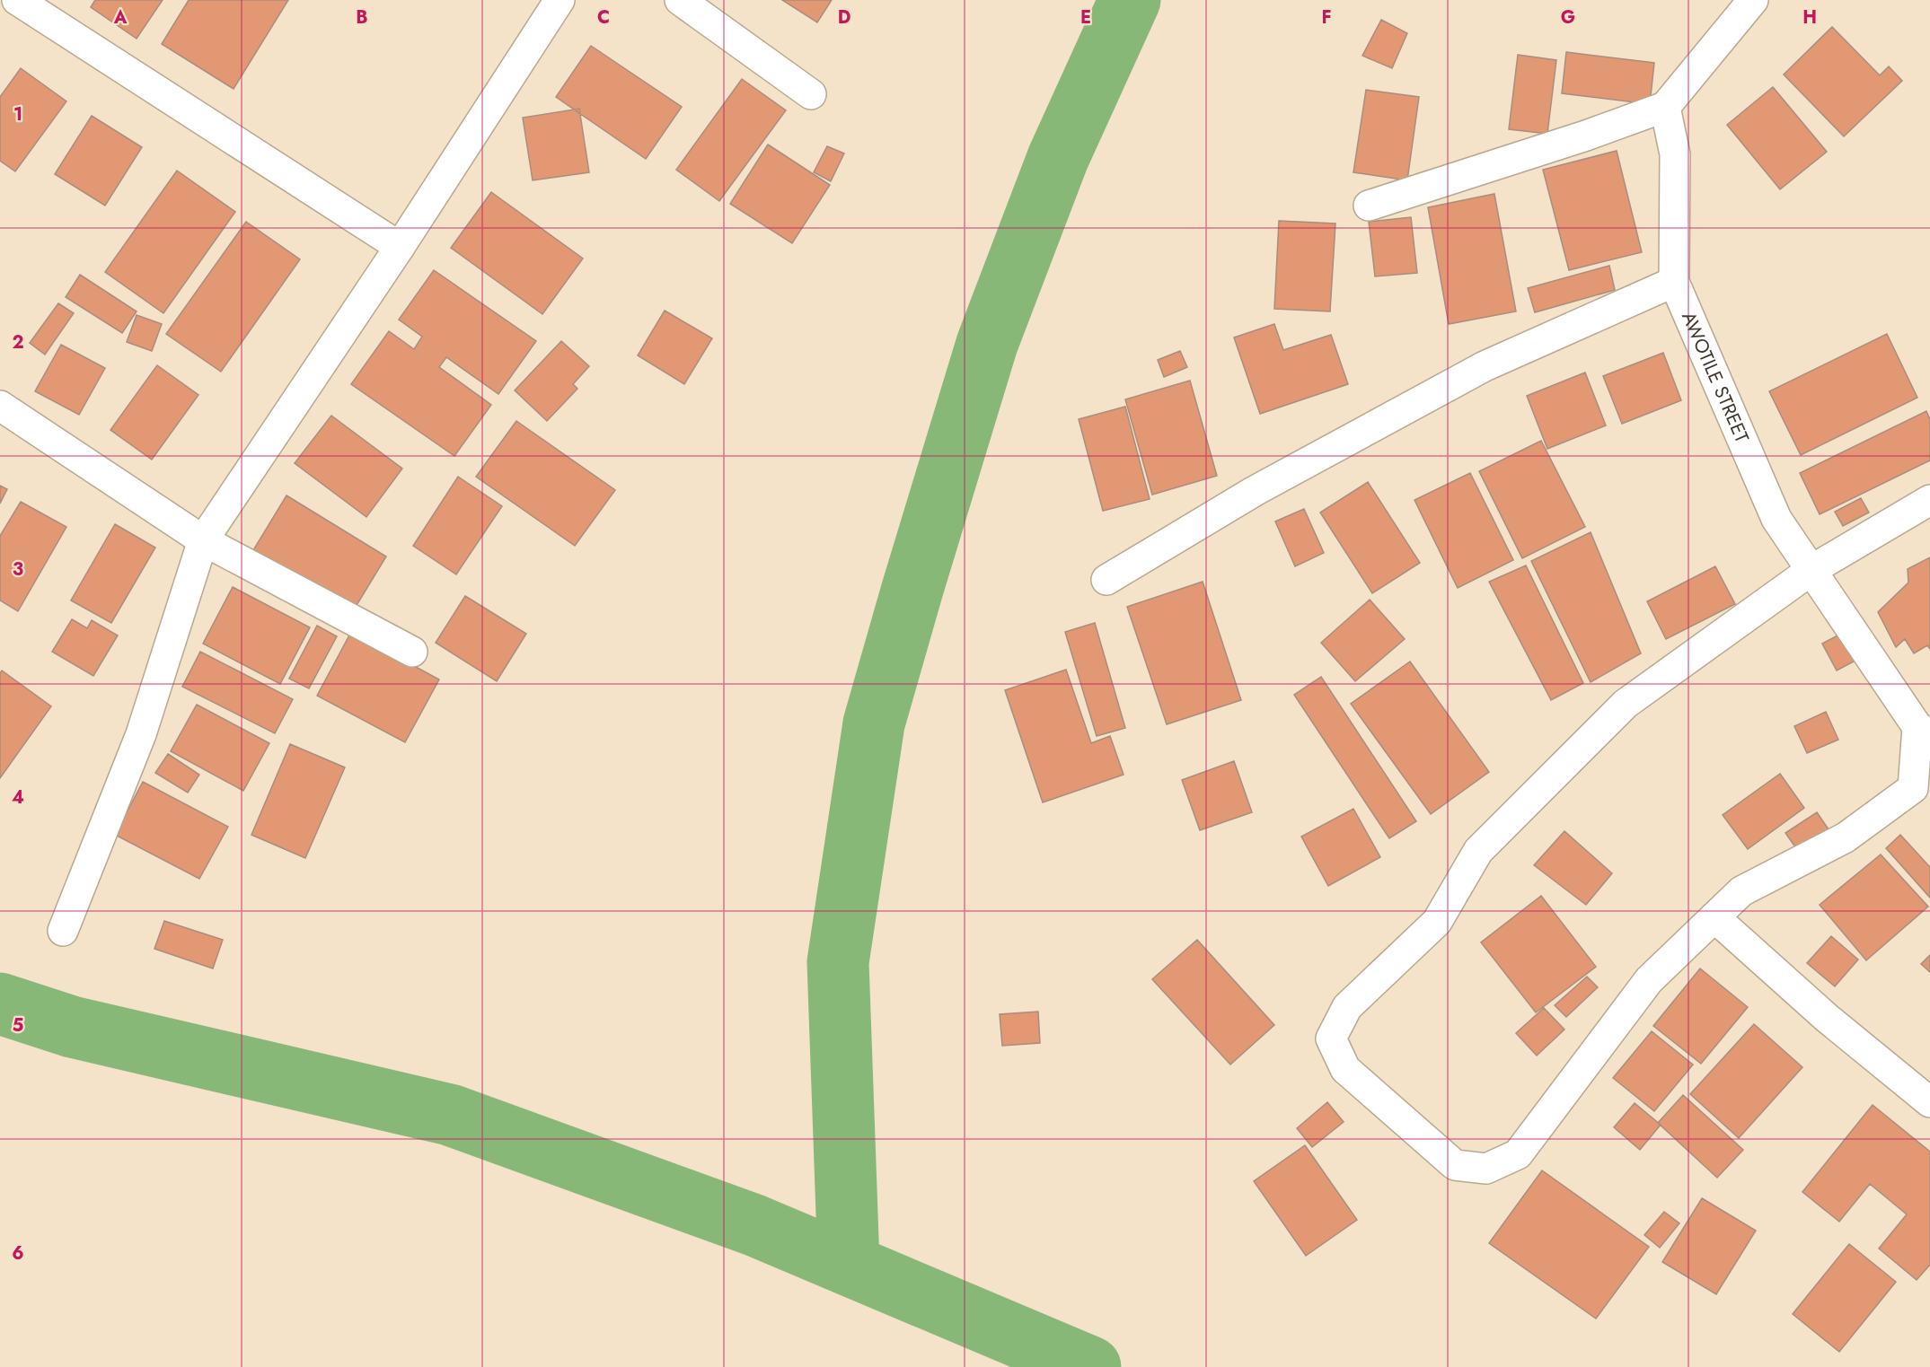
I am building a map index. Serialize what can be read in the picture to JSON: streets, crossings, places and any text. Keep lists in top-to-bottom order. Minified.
{"streets":{"street":["AWOTILE STREET"]},"grid":{"columns":["A","B","C","D","E","F","G","H"],"rows":["1","2","3","4","5","6"]}}
